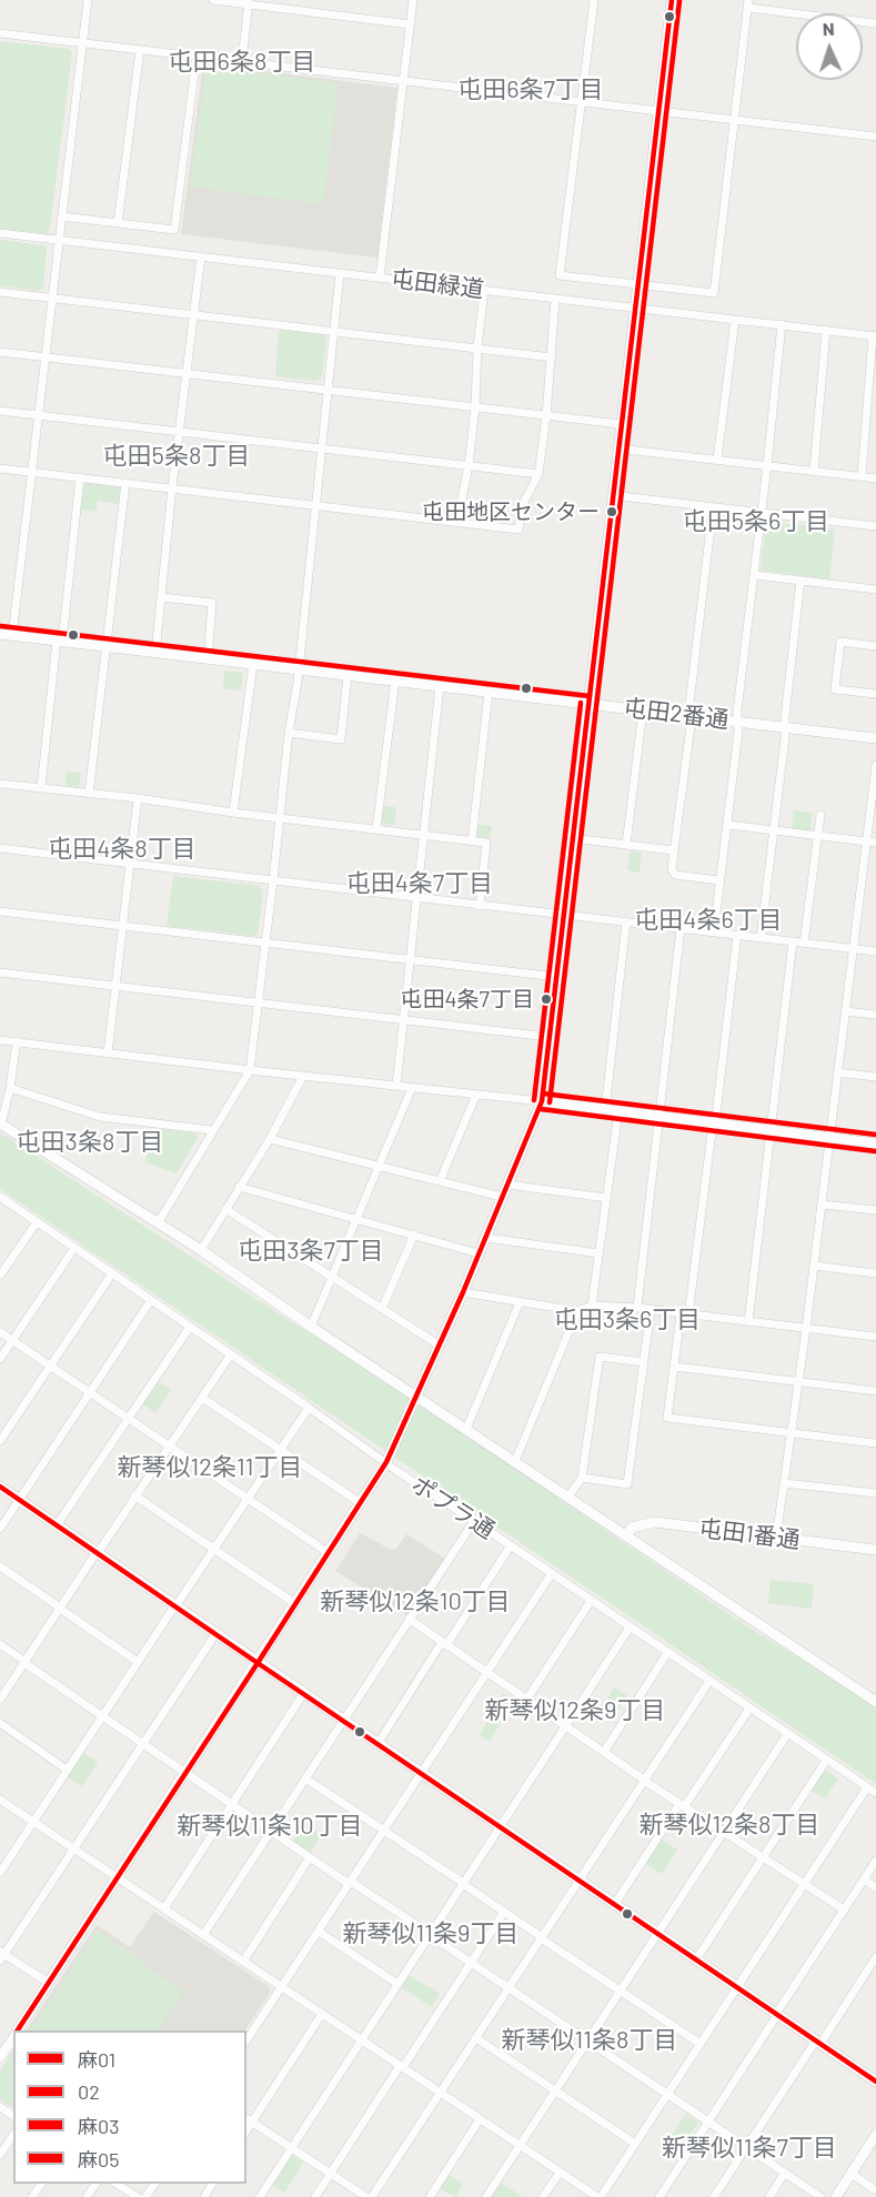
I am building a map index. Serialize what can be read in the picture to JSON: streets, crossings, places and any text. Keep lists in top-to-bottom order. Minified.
{"streets":{"street":["屯田緑道","屯田2番通","ポプラ通","屯田1番通"]},"districts":["屯田6条8丁目","屯田6条7丁目","屯田5条8丁目","屯田5条6丁目","屯田4条8丁目","屯田4条7丁目","屯田4条6丁目","屯田3条8丁目","屯田3条7丁目","屯田3条6丁目","新琴似12条11丁目","新琴似12条10丁目","新琴似12条9丁目","新琴似12条8丁目","新琴似11条10丁目","新琴似11条9丁目","新琴似11条8丁目","新琴似11条7丁目"],"places":["屯田地区センター","屯田4条7丁目"],"lines":["transit line 麻01","transit line 02","transit line 麻03","transit line 麻05"],"legend":["麻01","02","麻03","麻05"],"north":"top"}
